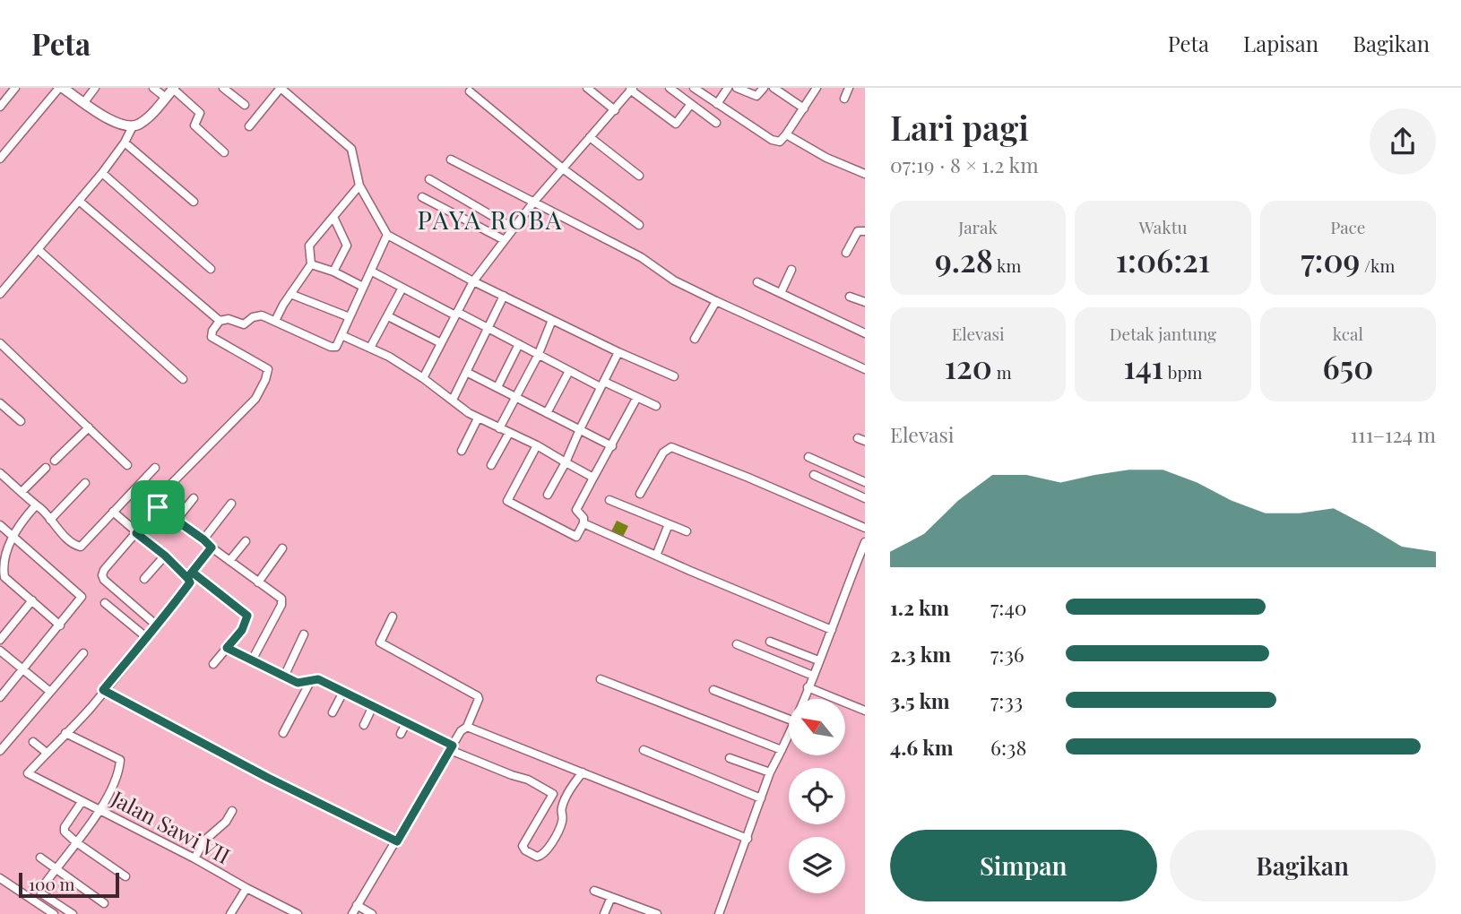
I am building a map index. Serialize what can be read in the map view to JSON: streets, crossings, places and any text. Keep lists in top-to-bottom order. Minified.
{"streets":{"street":["Jalan Sawi VII"]},"districts":["PAYA ROBA"],"scale_bar":"100 m","north":"top left","page":{"header":"Peta","nav":["Peta","Lapisan","Bagikan"],"heading":["Lari pagi","07:19 · 8 × 1.2 km"],"stats":[["Jarak","9.28 km"],["Waktu","1:06:21"],["Pace","7:09 /km"],["Elevasi","120 m"],["Detak jantung","141 bpm"],["kcal","650"]],"chart":["Elevasi","111–124 m"],"list":[{"name":"1.2 km","note":"7:40"},{"name":"2.3 km","note":"7:36"},{"name":"3.5 km","note":"7:33"},{"name":"4.6 km","note":"6:38"}],"buttons":["Simpan","Bagikan"],"scale":"100 m"}}
